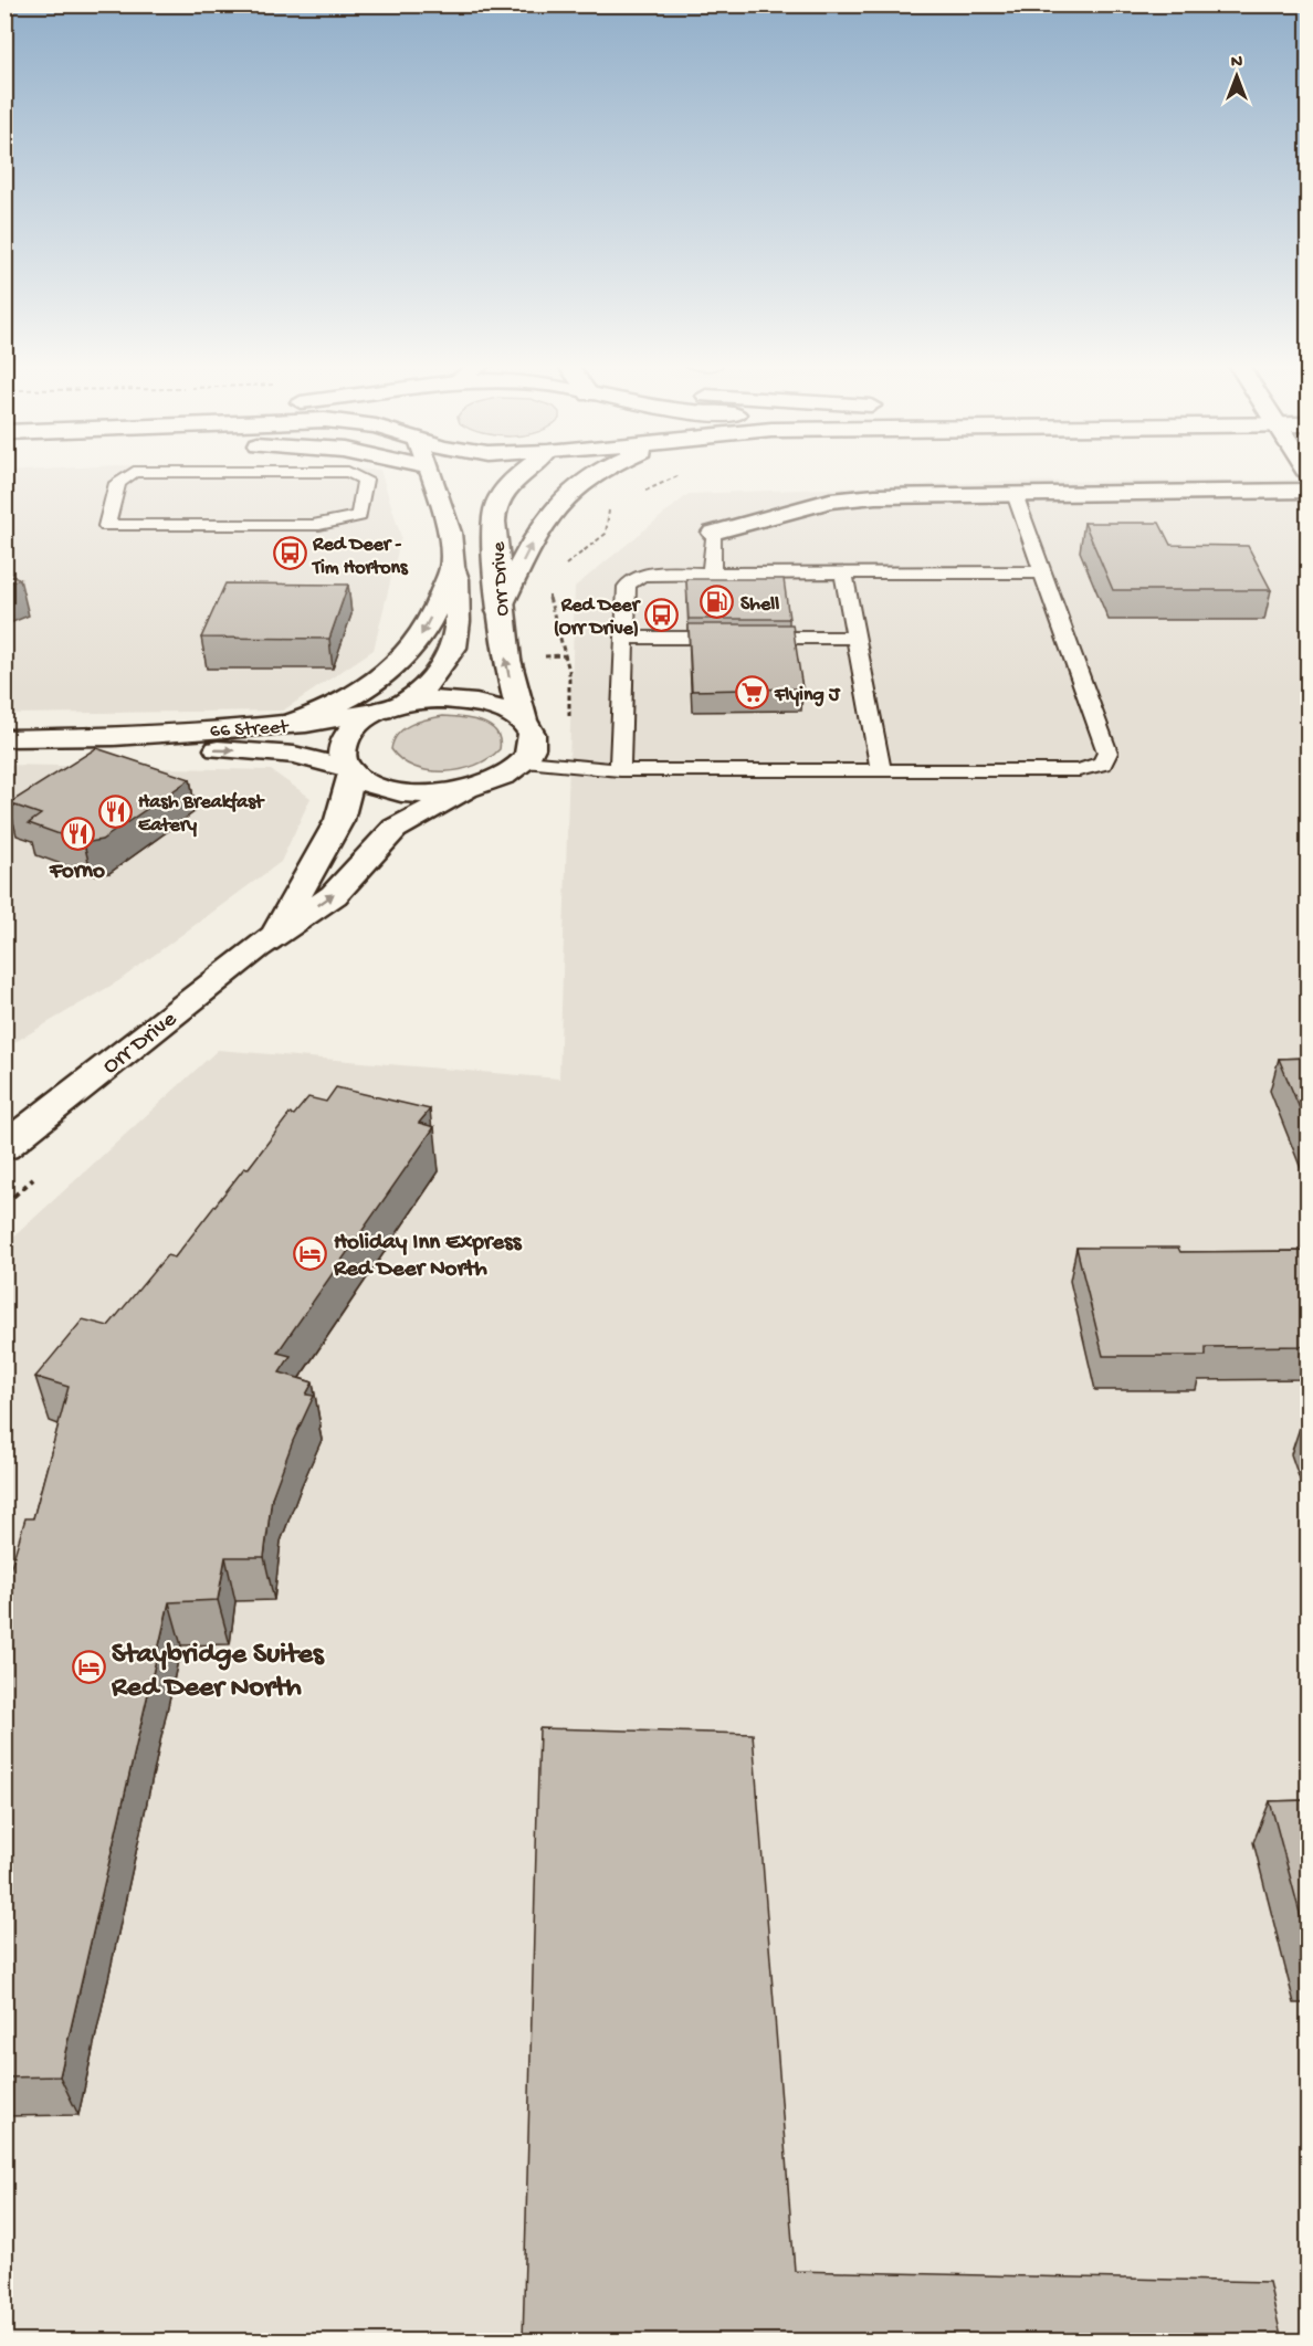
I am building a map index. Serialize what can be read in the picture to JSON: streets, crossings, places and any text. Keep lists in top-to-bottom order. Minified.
{"streets":{"main road":["Orr Drive","66 Street"]},"crossings":[["Orr Drive","66 Street"]],"places":{"bus stop":["Red Deer - Tim Hortons","Red Deer (Orr Drive)"],"fuel station":["Shell"],"supermarket":["Flying J"],"restaurant":["Hash Breakfast Eatery","Forno"],"hotel":["Holiday Inn Express Red Deer North","Staybridge Suites Red Deer North"]},"north":"top"}
